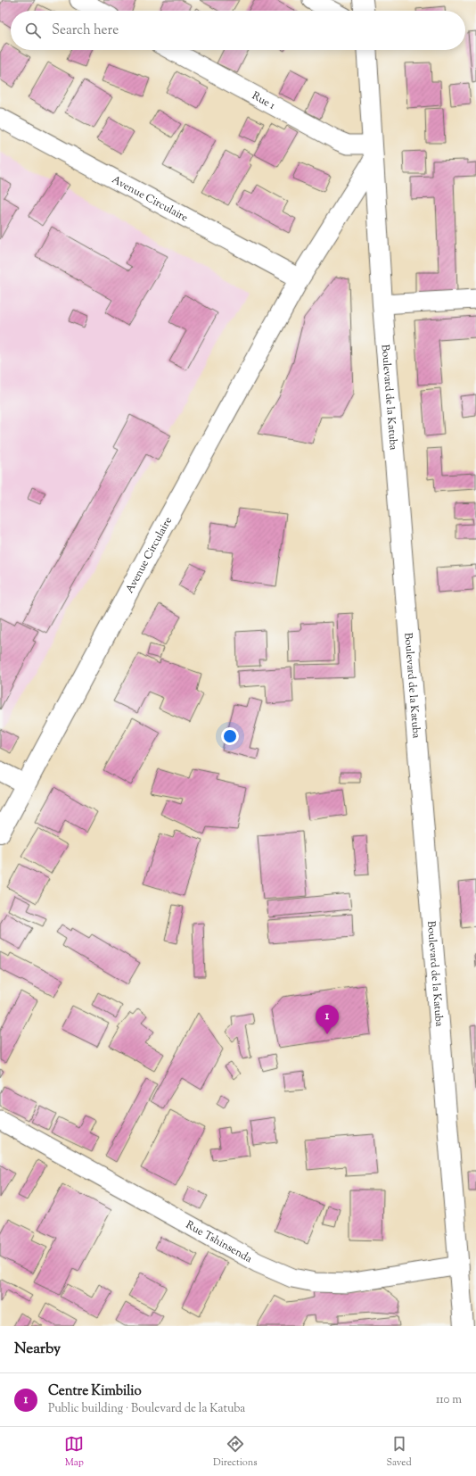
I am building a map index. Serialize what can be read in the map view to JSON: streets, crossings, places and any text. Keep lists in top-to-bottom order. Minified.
{"streets":{"street":["Rue 1","Avenue Circulaire","Boulevard de la Katuba","Rue Tshinsenda"]},"crossings":[["Rue 1","Avenue Circulaire"],["Rue 1","Boulevard de la Katuba"],["Avenue Circulaire","Boulevard de la Katuba"],["Boulevard de la Katuba","Rue Tshinsenda"]],"page":{"search":"Search here","pins":"1","heading":"Nearby","list":[{"mark":"1","name":"Centre Kimbilio","note":"Public building · Boulevard de la Katuba","value":"110 m"}],"nav":["Map","Directions","Saved"]}}
